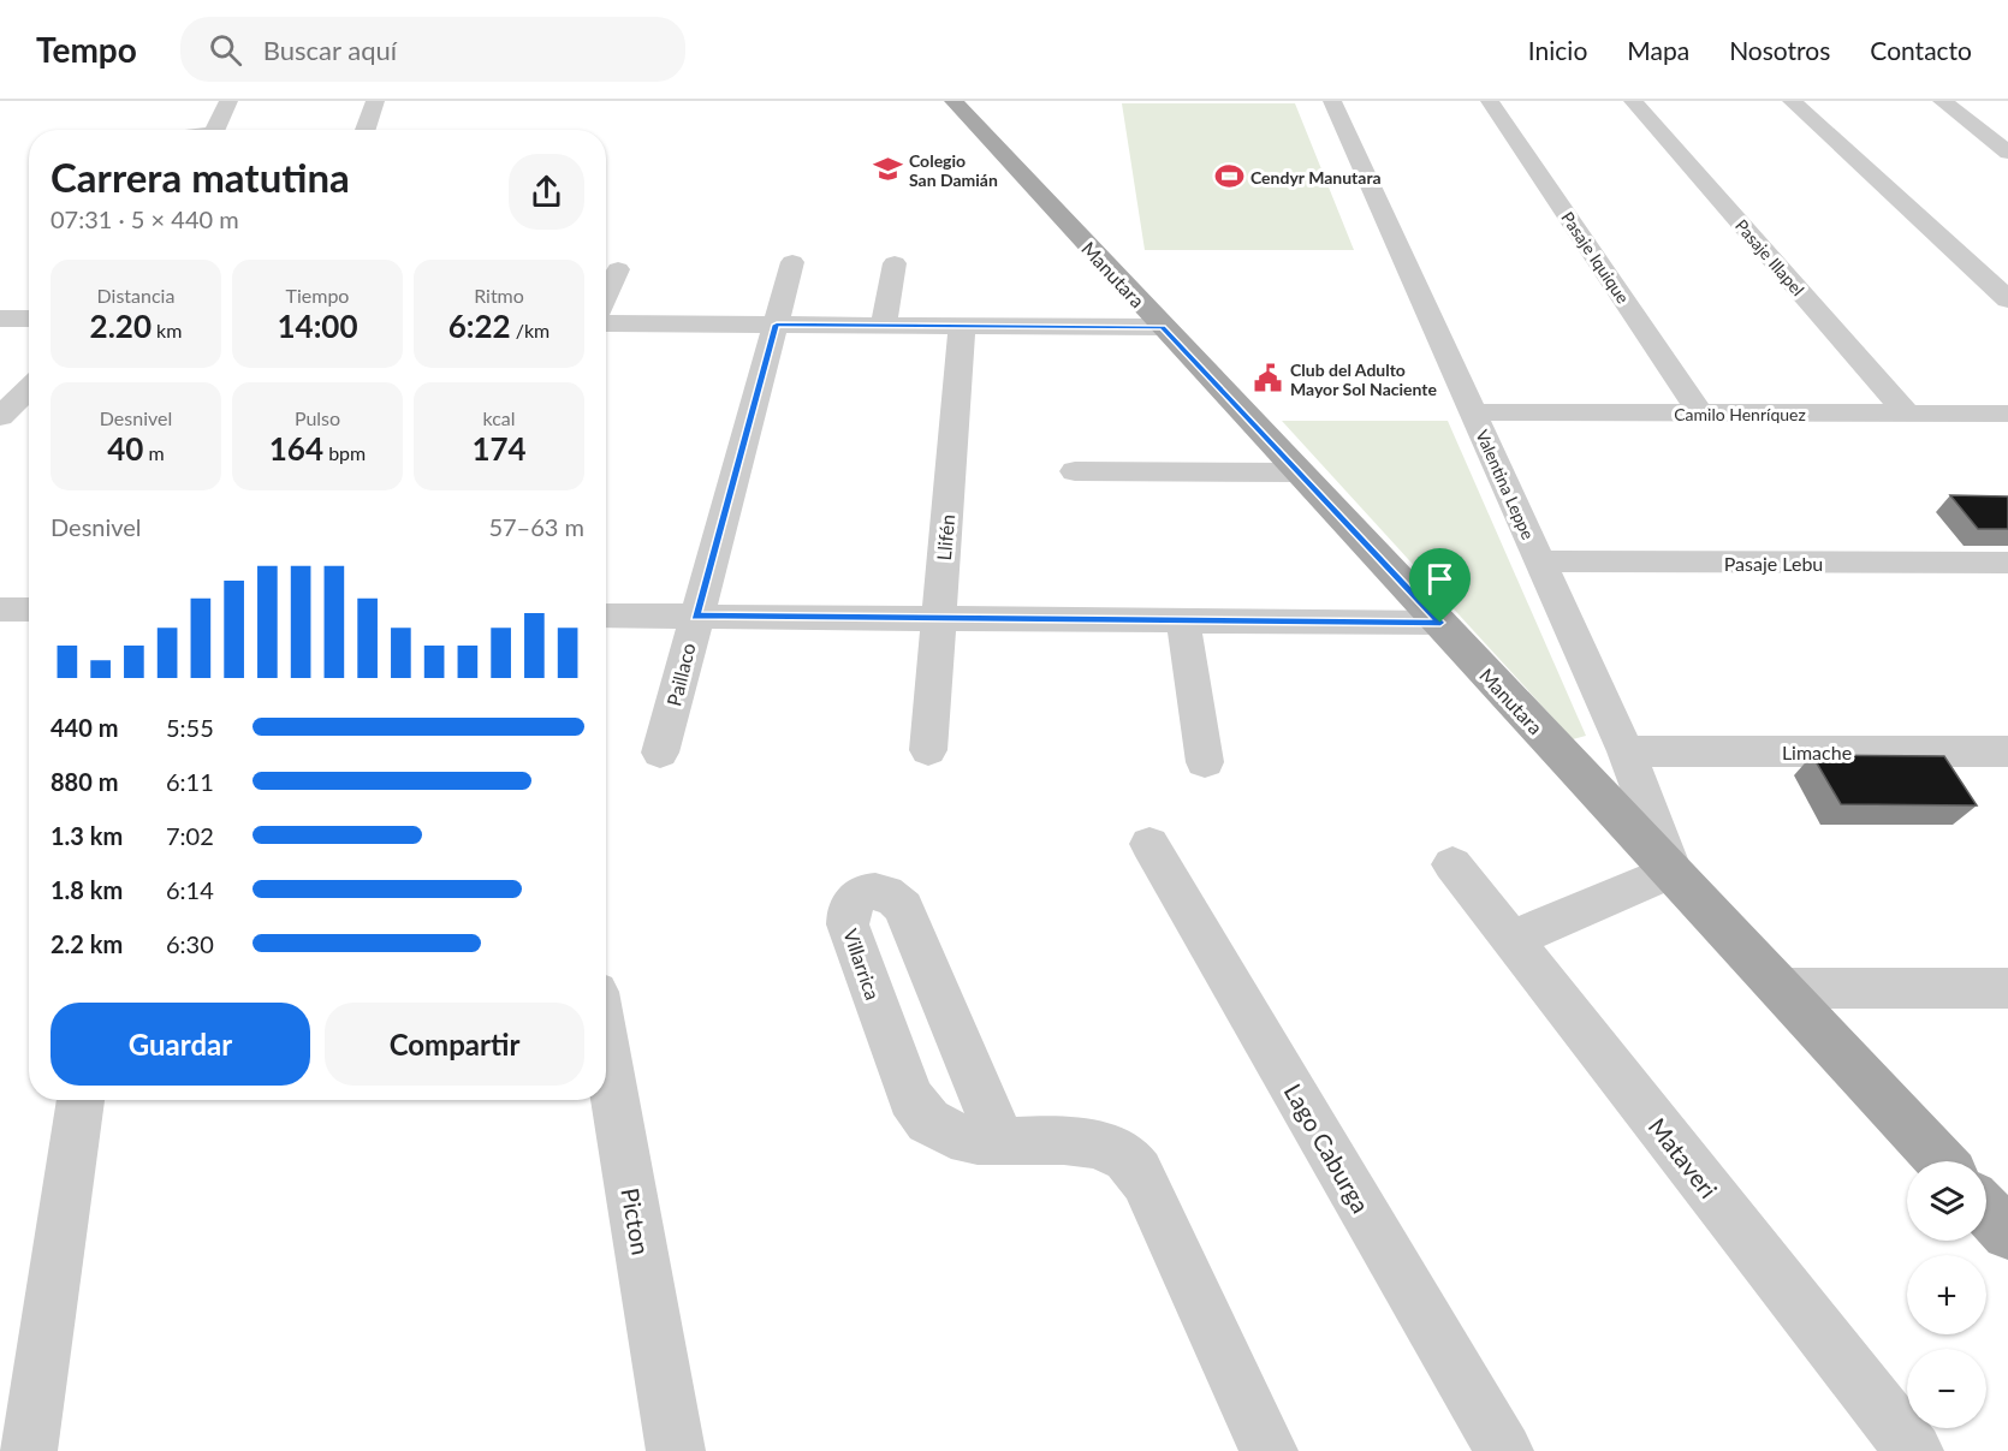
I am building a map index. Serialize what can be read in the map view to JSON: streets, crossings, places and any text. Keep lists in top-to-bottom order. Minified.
{"streets":{"main road":["Manutara"],"street":["Pasaje Iquique","Pasaje Illapel","Camilo Henríquez","Valentina Leppe","Llifén","Pasaje Lebu","Paillaco","Limache","Villarrica","Lago Caburga","Mataveri","Picton"]},"crossings":[["Pasaje Iquique","Camilo Henríquez"],["Pasaje Illapel","Camilo Henríquez"],["Manutara","Valentina Leppe"],["Camilo Henríquez","Valentina Leppe"],["Valentina Leppe","Pasaje Lebu"],["Valentina Leppe","Limache"]],"places":{"school or university":["Colegio San Damián"],"sports":["Cendyr Manutara"],"public building":["Club del Adulto Mayor Sol Naciente"]},"page":{"header":"Tempo","search":"Buscar aquí","nav":["Inicio","Mapa","Nosotros","Contacto"],"heading":["Carrera matutina","07:31 · 5 × 440 m"],"stats":[["Distancia","2.20 km"],["Tiempo","14:00"],["Ritmo","6:22 /km"],["Desnivel","40 m"],["Pulso","164 bpm"],["kcal","174"]],"chart":["Desnivel","57–63 m"],"list":[{"name":"440 m","note":"5:55"},{"name":"880 m","note":"6:11"},{"name":"1.3 km","note":"7:02"},{"name":"1.8 km","note":"6:14"},{"name":"2.2 km","note":"6:30"}],"buttons":["Guardar","Compartir"],"map_buttons":["+","−"]}}
